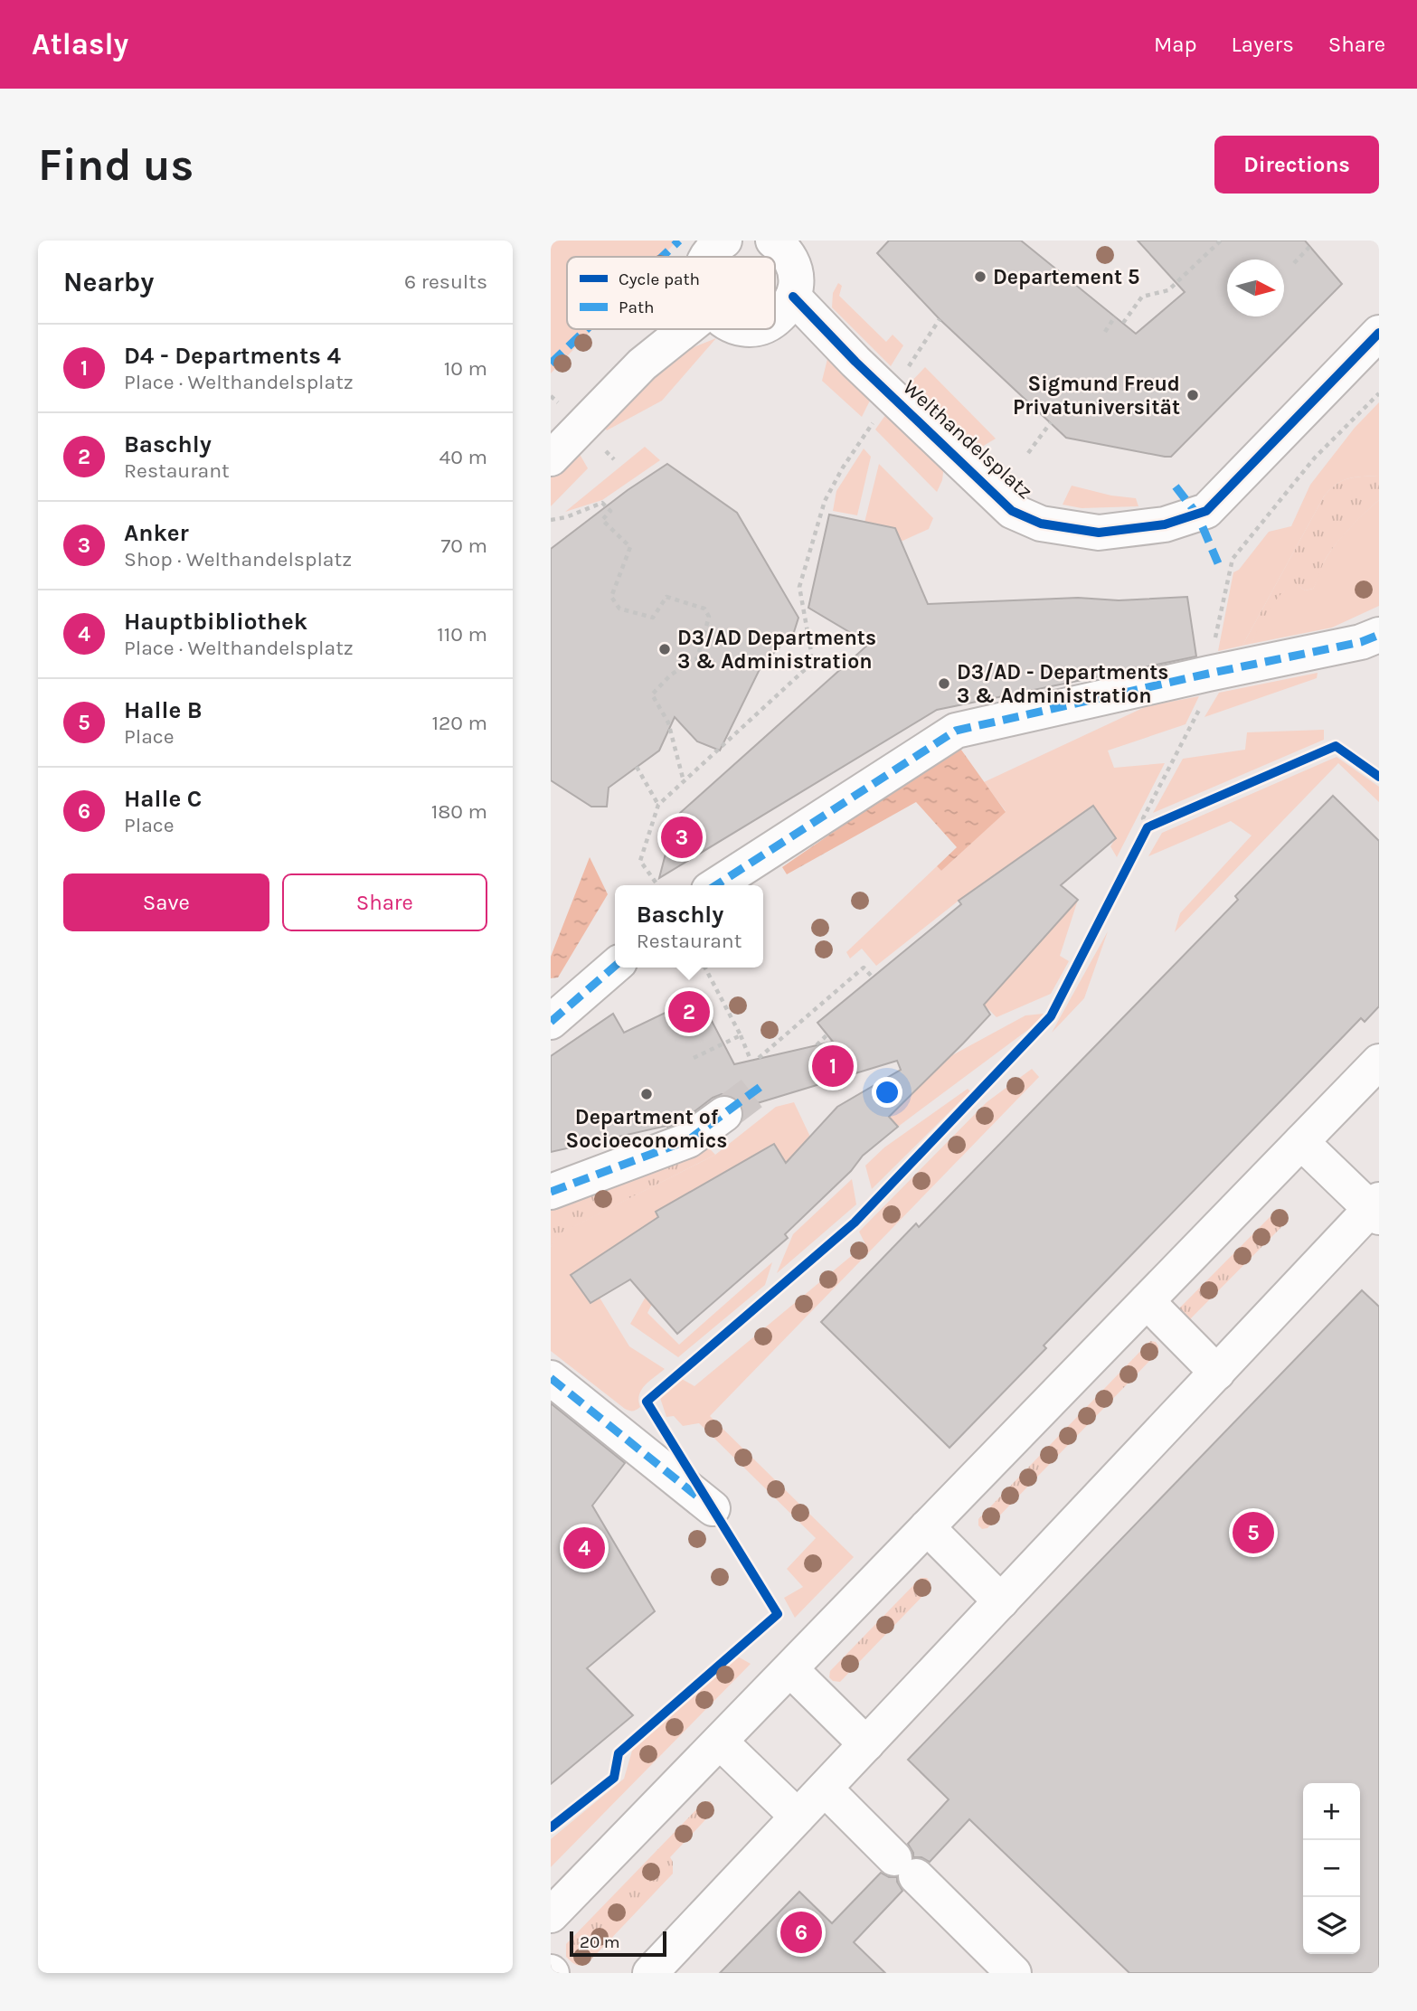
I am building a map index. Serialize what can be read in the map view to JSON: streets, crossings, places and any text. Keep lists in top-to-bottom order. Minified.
{"streets":{"street":["Welthandelsplatz"]},"places":["Departement 5","Sigmund Freud Privatuniversität","D3/AD Departments 3 & Administration","D3/AD - Departments 3 & Administration","Department of Socioeconomics"],"legend":["Cycle path","Path"],"scale_bar":"20 m","north":"right","page":{"header":"Atlasly","nav":["Map","Layers","Share"],"buttons":["Directions",["Save","Share"]],"title":"Find us","heading":["Nearby","6 results"],"list":[{"mark":"1","name":"D4 - Departments 4","note":"Place · Welthandelsplatz","value":"10 m"},{"mark":"2","name":"Baschly","note":"Restaurant","value":"40 m"},{"mark":"3","name":"Anker","note":"Shop · Welthandelsplatz","value":"70 m"},{"mark":"4","name":"Hauptbibliothek","note":"Place · Welthandelsplatz","value":"110 m"},{"mark":"5","name":"Halle B","note":"Place","value":"120 m"},{"mark":"6","name":"Halle C","note":"Place","value":"180 m"}],"pins":["3","2","1","5","4","6"],"popup":["Baschly","Restaurant"],"map_buttons":["+","−"],"scale":"20 m"}}
